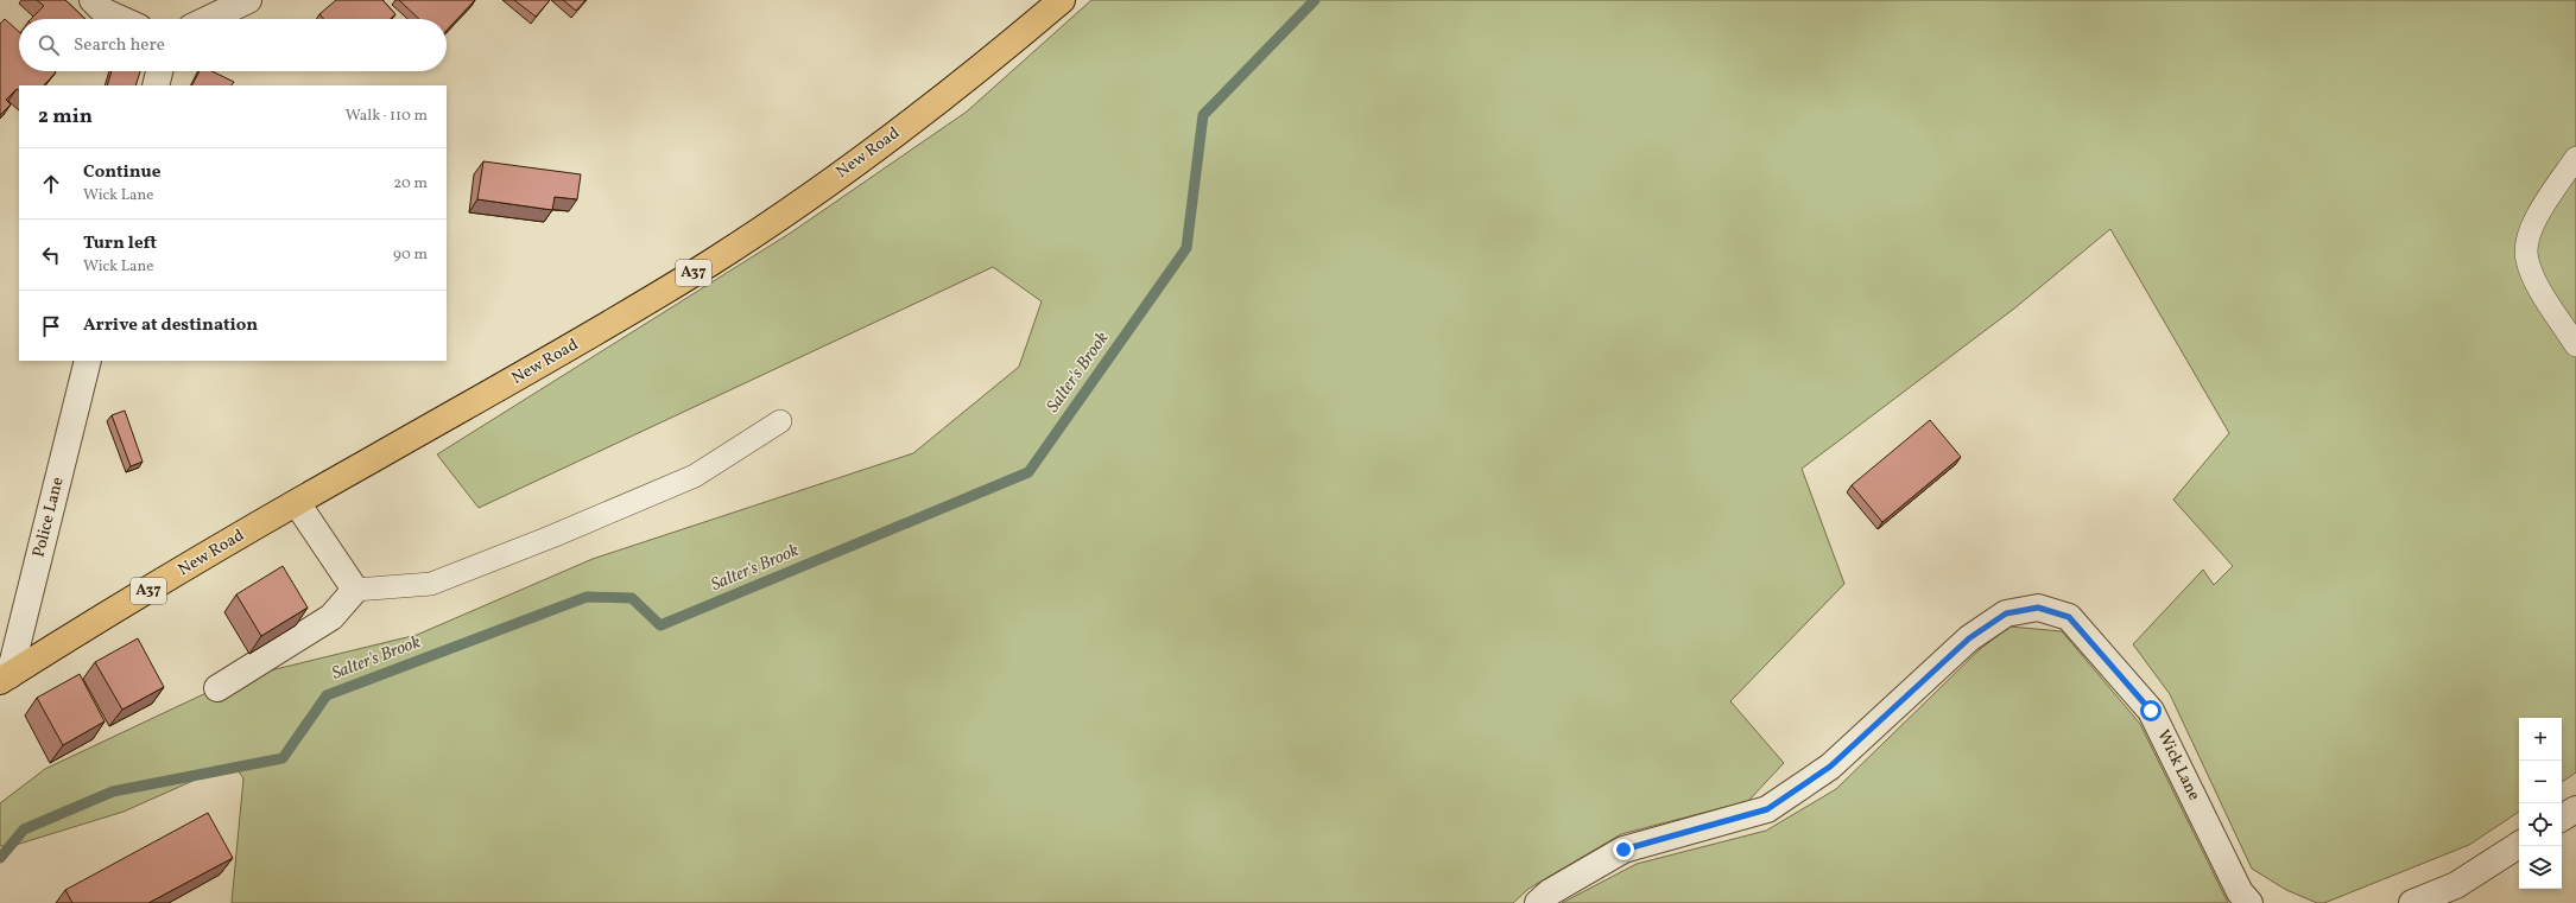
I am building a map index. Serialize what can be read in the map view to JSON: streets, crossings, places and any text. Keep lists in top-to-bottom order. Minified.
{"streets":{"highway":["New Road","A37"],"street":["Police Lane","Wick Lane"]},"crossings":[["New Road","Police Lane"]],"water":["Salter's Brook"],"page":{"search":"Search here","heading":["2 min","Walk · 110 m"],"list":[["Continue","Wick Lane","20 m"],["Turn left","Wick Lane","90 m"],"Arrive at destination"],"map_buttons":["+","−"]}}
